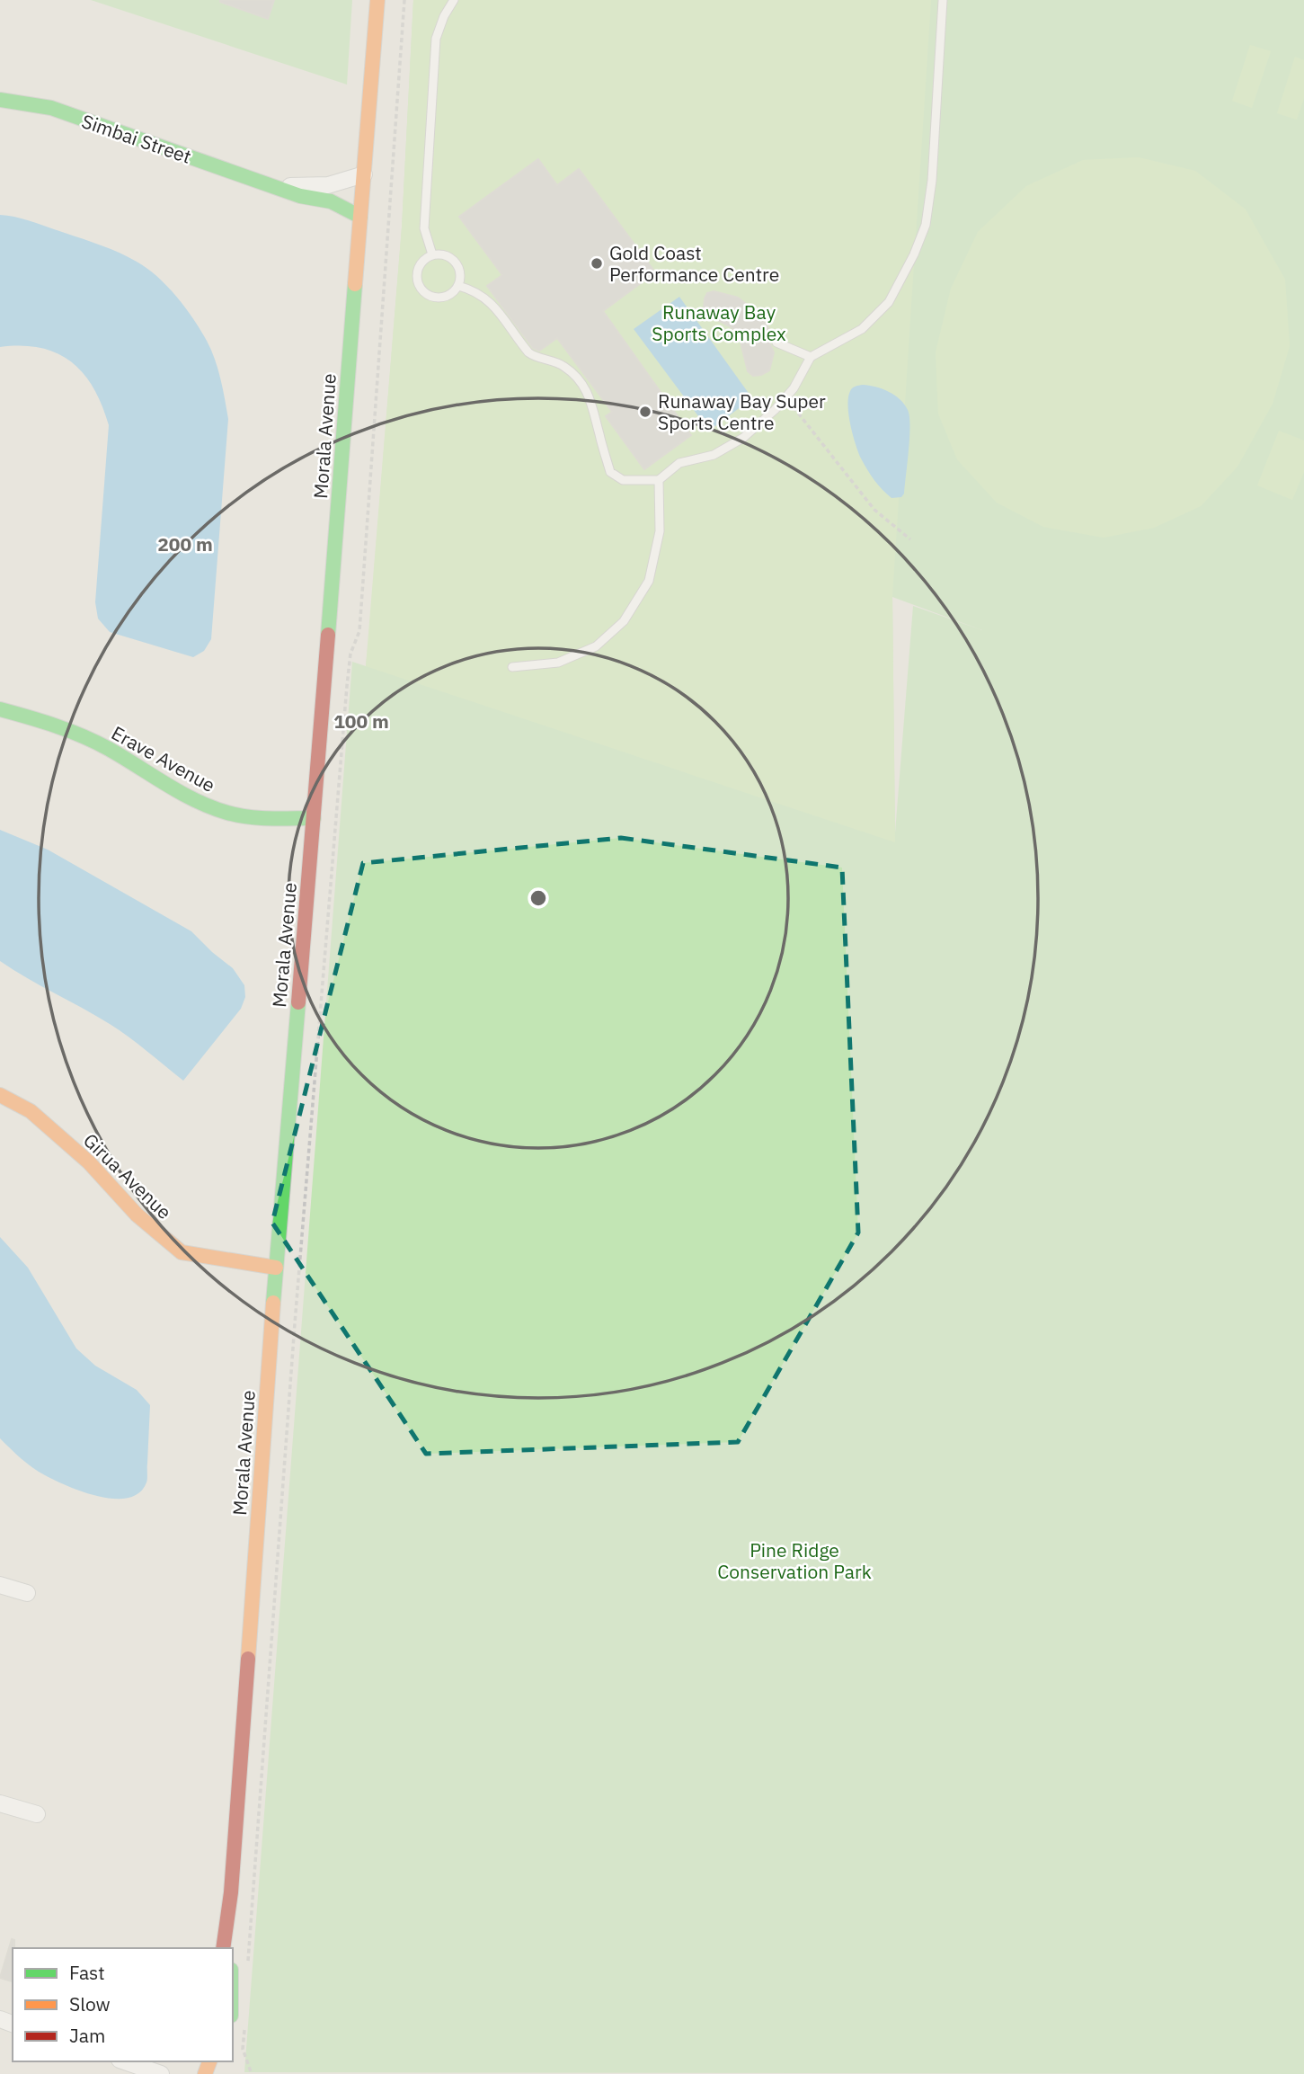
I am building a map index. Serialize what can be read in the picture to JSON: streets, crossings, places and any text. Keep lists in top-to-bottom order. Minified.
{"streets":{"street":["Simbai Street","Morala Avenue","Erave Avenue","Girua Avenue"]},"crossings":[["Simbai Street","Morala Avenue"],["Morala Avenue","Erave Avenue"],["Morala Avenue","Girua Avenue"]],"parks":["Runaway Bay Sports Complex","Pine Ridge Conservation Park"],"places":["Gold Coast Performance Centre","Runaway Bay Super Sports Centre"],"legend":["Fast","Slow","Jam"],"rings":["200 m","100 m"]}
